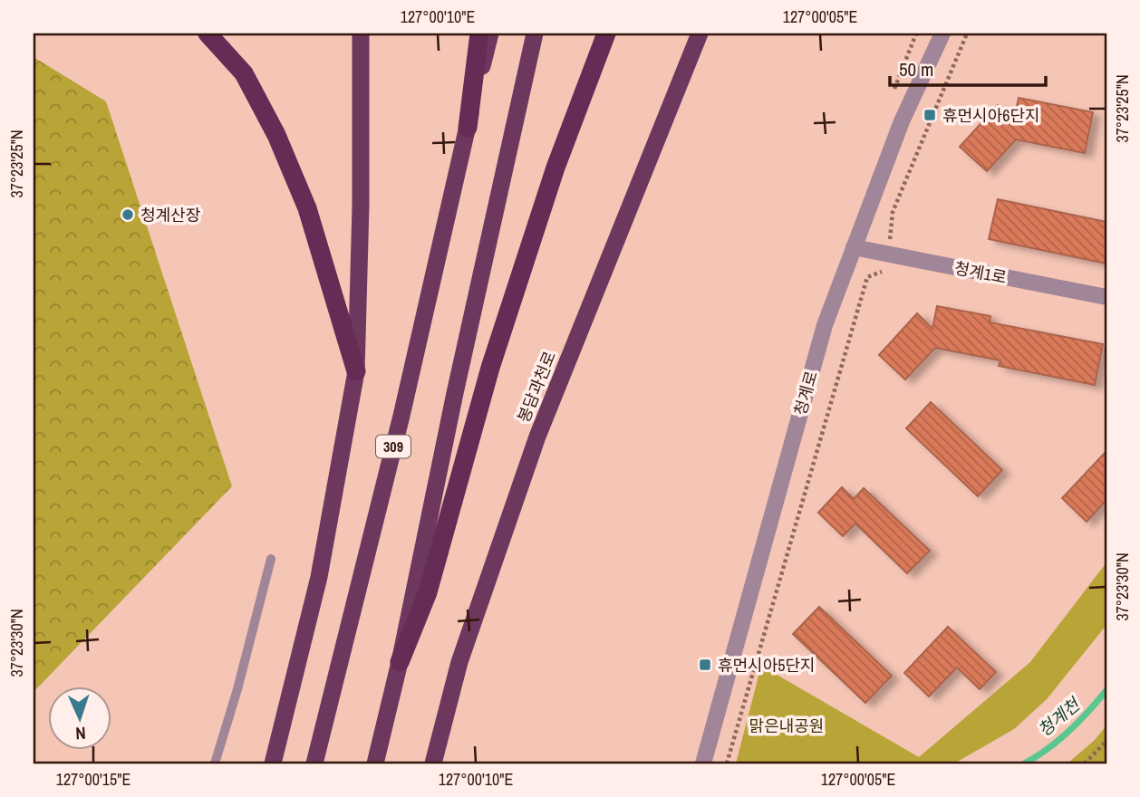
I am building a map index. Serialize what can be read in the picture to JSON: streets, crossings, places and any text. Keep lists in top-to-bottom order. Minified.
{"streets":{"highway":["봉담과천로","309"],"street":["청계1로","청계로"]},"crossings":[["청계1로","청계로"]],"water":["청계천"],"parks":["맑은내공원"],"places":{"transit":["휴먼시아6단지","휴먼시아5단지"],"other":["청계산장"]},"scale_bar":"50 m","north":"bottom","coordinates":["127°00'10\"E","127°00'05\"E","37°23'25\"N","37°23'30\"N","127°00'15\"E"]}
